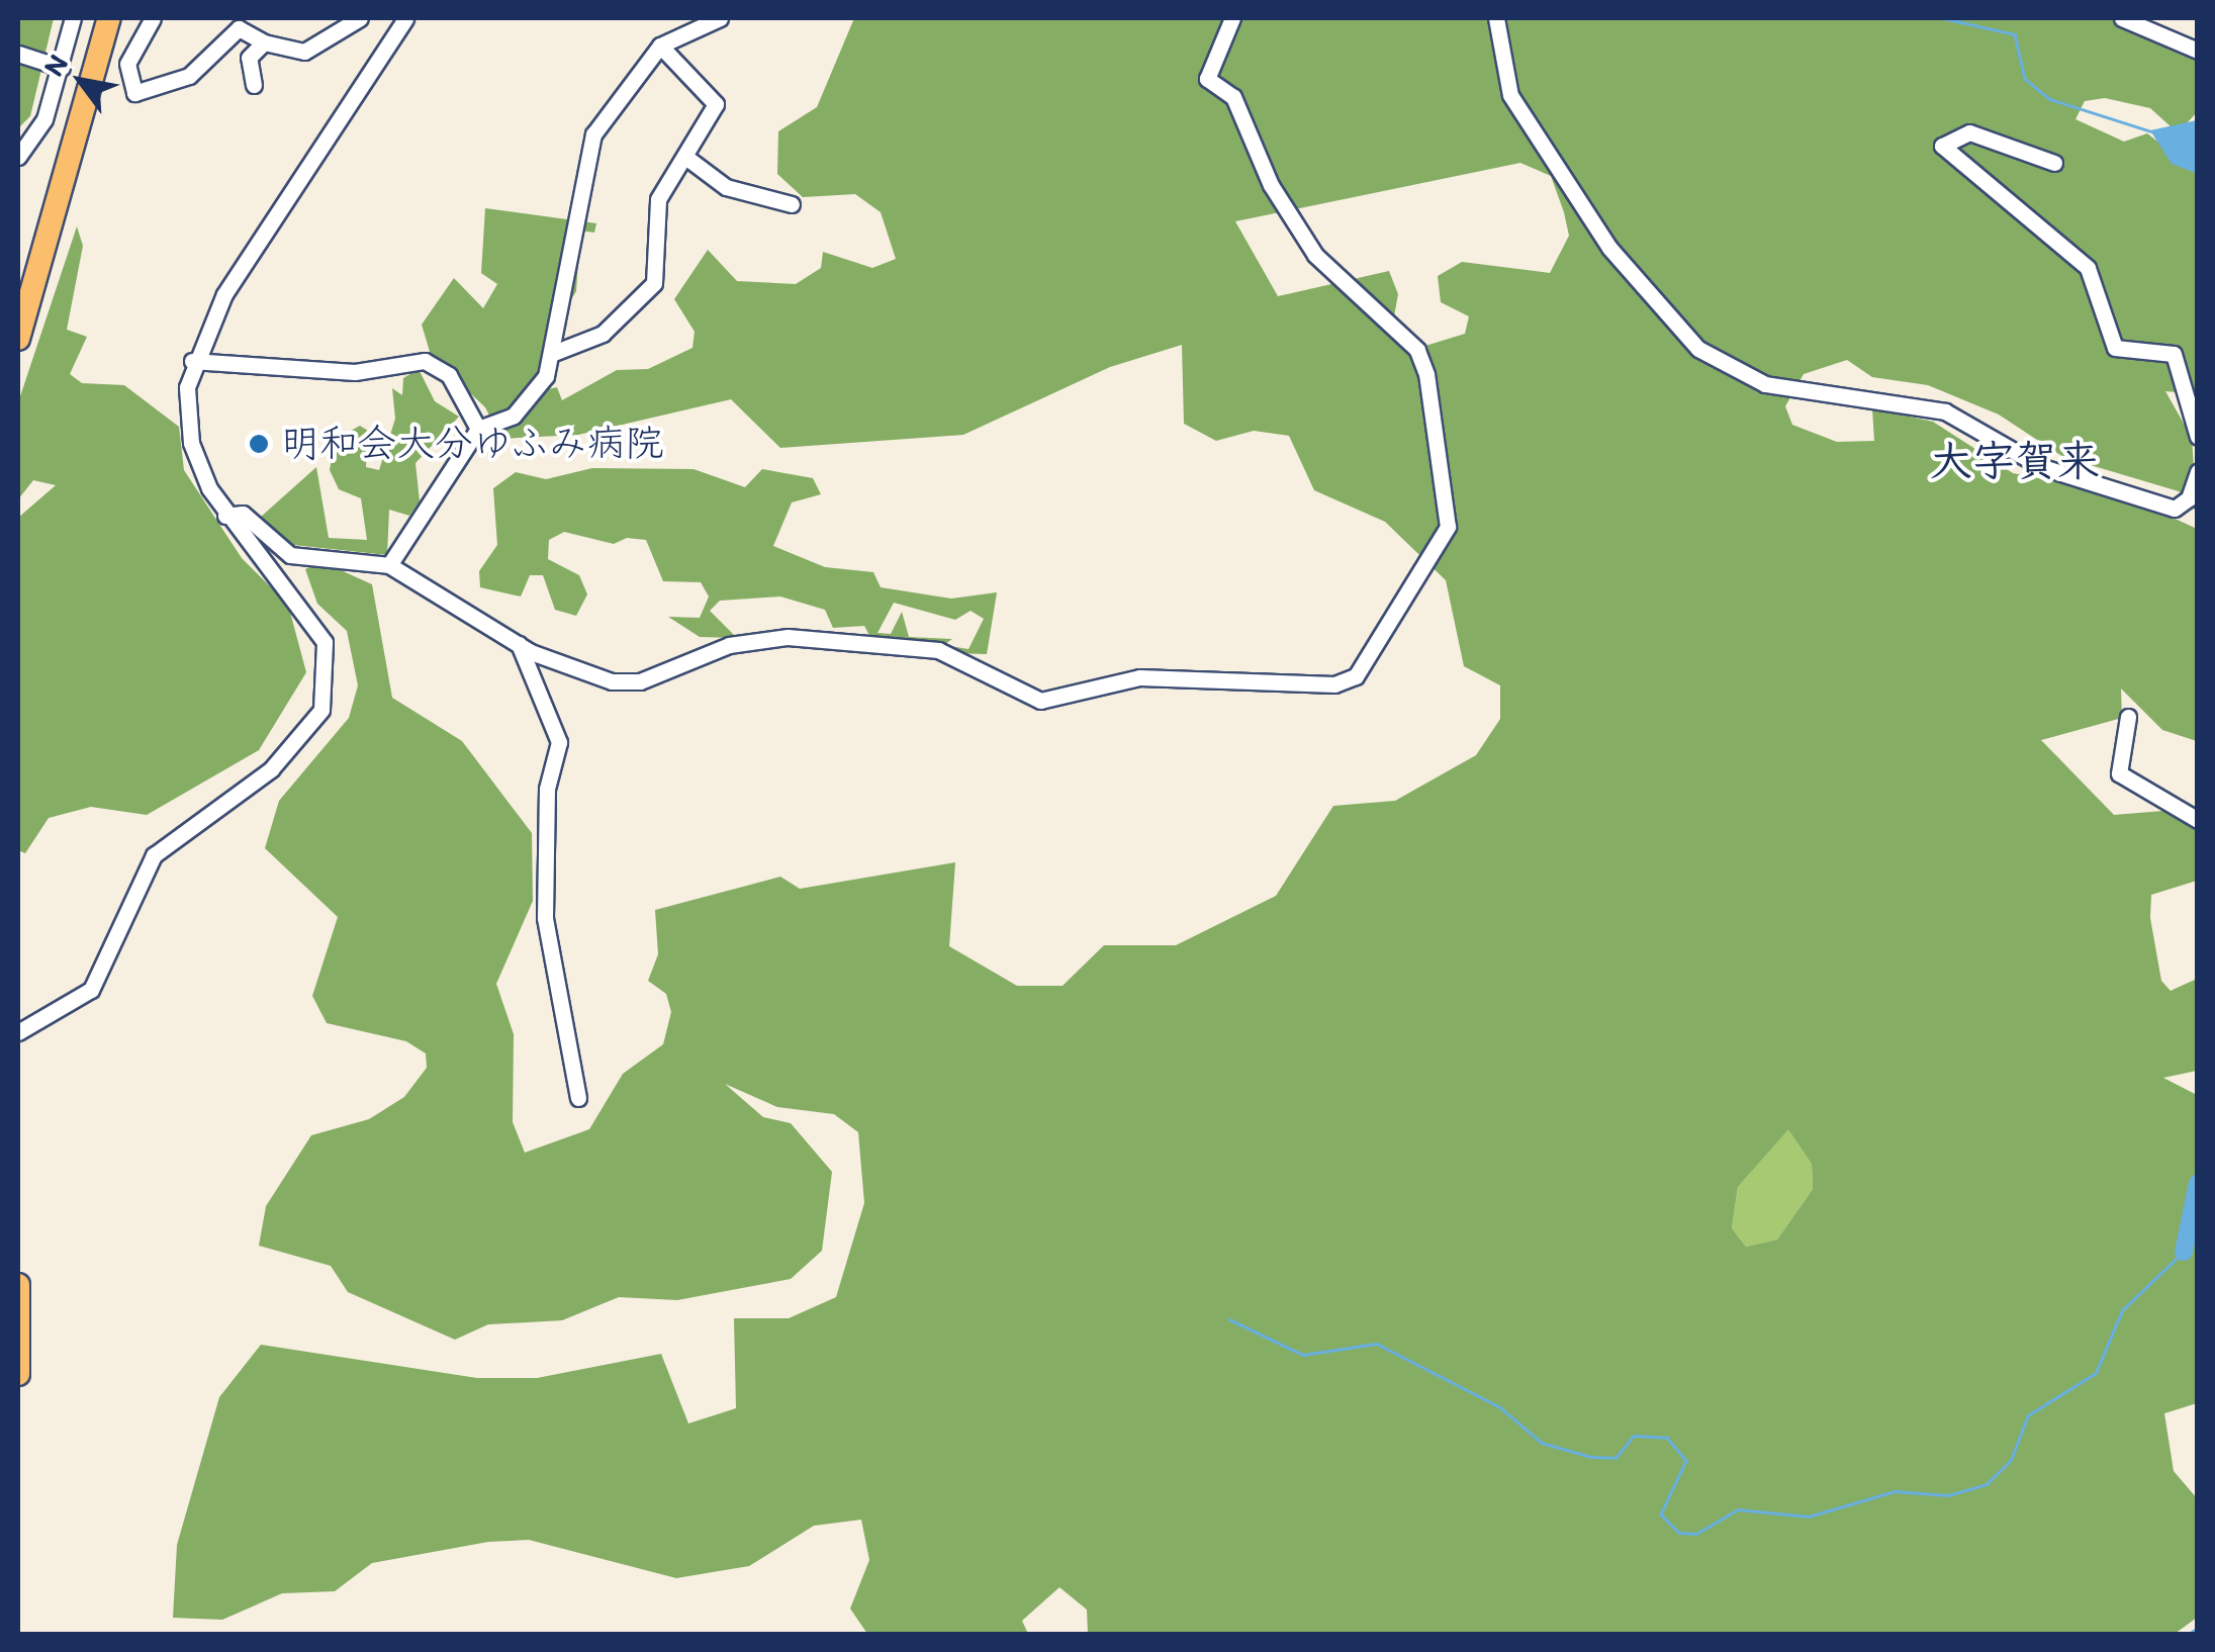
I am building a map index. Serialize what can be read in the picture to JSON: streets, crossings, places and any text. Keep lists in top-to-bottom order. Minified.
{"districts":["大字賀来"],"places":["明和会大分ゆふみ病院"],"north":"top left"}
